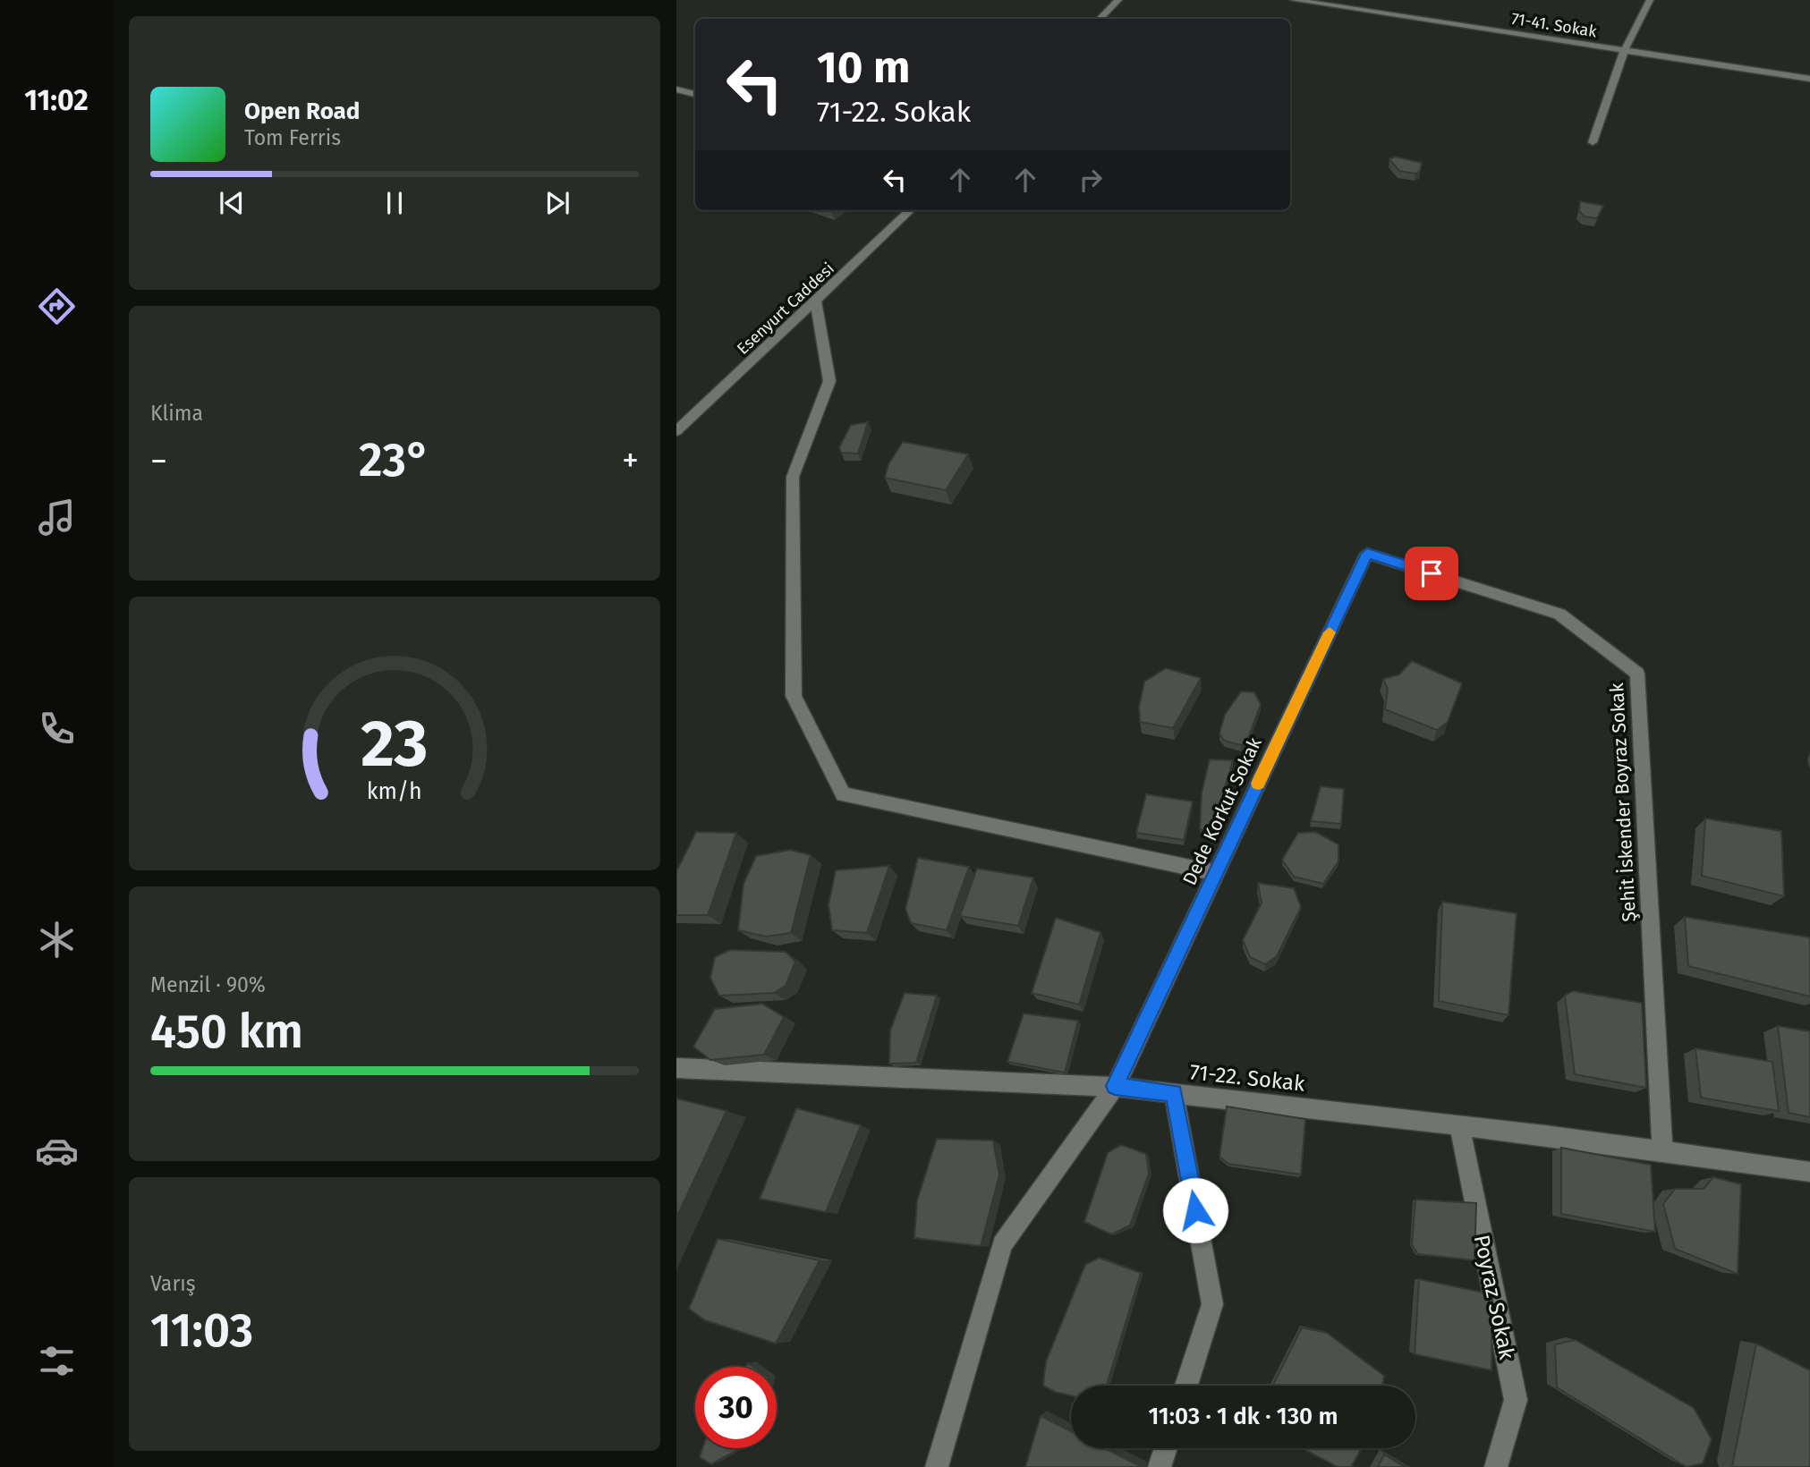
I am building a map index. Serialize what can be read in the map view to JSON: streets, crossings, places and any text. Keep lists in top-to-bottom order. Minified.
{"streets":{"street":["71-41. Sokak","Esenyurt Caddesi","Şehit İskender Boyraz Sokak","Dede Korkut Sokak","71-22. Sokak","Poyraz Sokak"]},"crossings":[["Şehit İskender Boyraz Sokak","Dede Korkut Sokak"],["Şehit İskender Boyraz Sokak","71-22. Sokak"],["Dede Korkut Sokak","71-22. Sokak"],["71-22. Sokak","Poyraz Sokak"]],"page":{"tabs":"11:02","turn":["10 m","71-22. Sokak"],"song":["Open Road","Tom Ferris"],"tile":["Klima",["Menzil · 90%","450 km"],["Varış","11:03"]],"heat":["−","23°","+"],"limit":"30","trip":"11:03 · 1 dk · 130 m","gauge":["23","km/h"]}}
